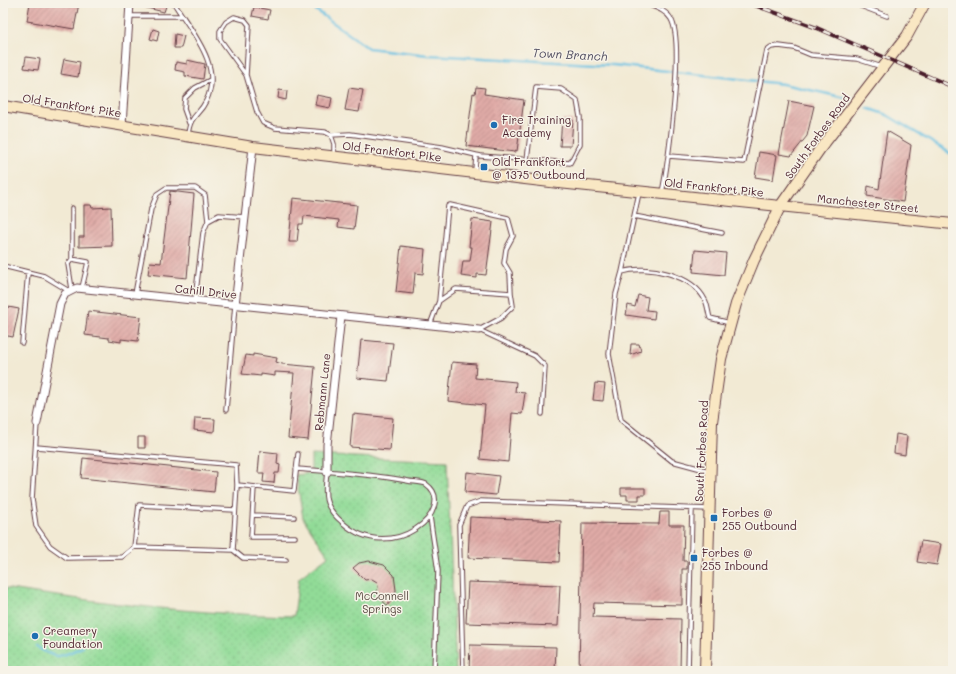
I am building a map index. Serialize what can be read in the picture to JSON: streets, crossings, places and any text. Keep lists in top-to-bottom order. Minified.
{"streets":{"main road":["Old Frankfort Pike","South Forbes Road","Manchester Street"],"street":["Cahill Drive","Rebmann Lane"]},"crossings":[["Old Frankfort Pike","South Forbes Road"],["Old Frankfort Pike","Manchester Street"],["South Forbes Road","Manchester Street"],["Cahill Drive","Rebmann Lane"]],"water":["Town Branch"],"parks":["McConnell Springs"],"places":{"other":["Fire Training Academy","Creamery Foundation"],"transit":["Old Frankfort @ 1375 Outbound","Forbes @ 255 Outbound","Forbes @ 255 Inbound"]}}
